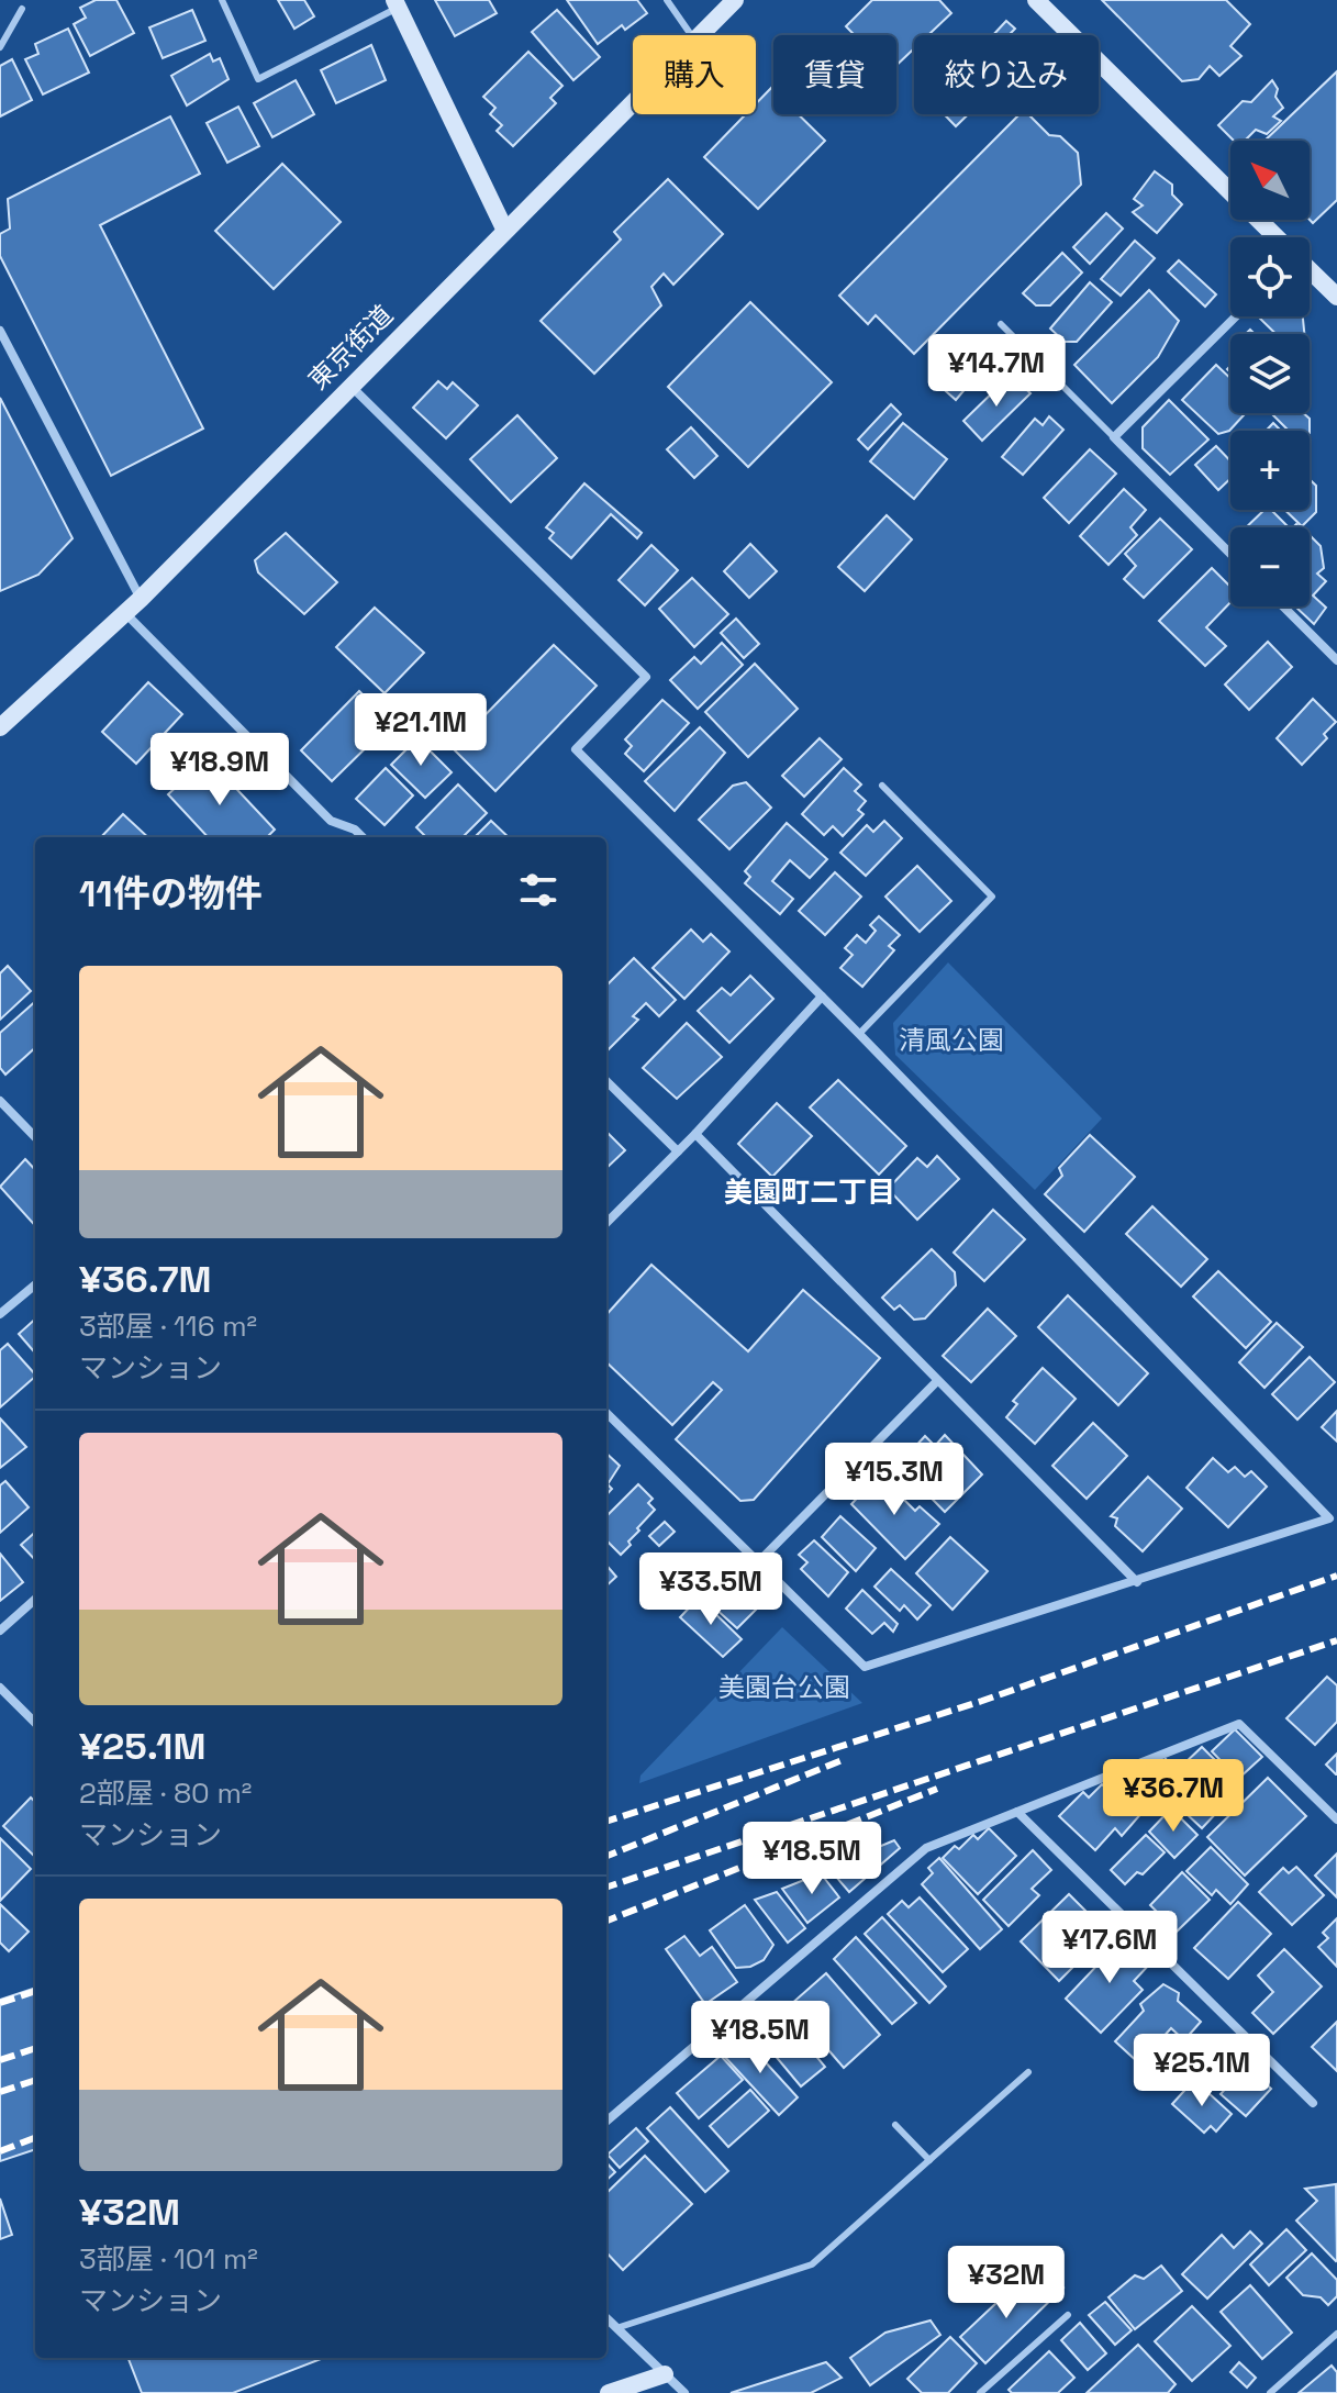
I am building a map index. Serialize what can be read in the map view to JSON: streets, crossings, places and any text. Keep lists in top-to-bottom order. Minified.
{"streets":{"main road":["東京街道"]},"districts":["美園町二丁目"],"parks":["清風公園","美園台公園"],"north":"top left","page":{"chip":["購入","賃貸","絞り込み"],"map_buttons":["+","−"],"price":["¥14.7M","¥21.1M","¥18.9M","¥15.3M","¥33.5M","¥36.7M","¥18.5M","¥17.6M","¥18.5M","¥25.1M","¥32M"],"heading":"11件の物件","list":[{"name":"¥36.7M","note":"3部屋 · 116 m² · マンション"},{"name":"¥25.1M","note":"2部屋 · 80 m² · マンション"},{"name":"¥32M","note":"3部屋 · 101 m² · マンション"}]}}
